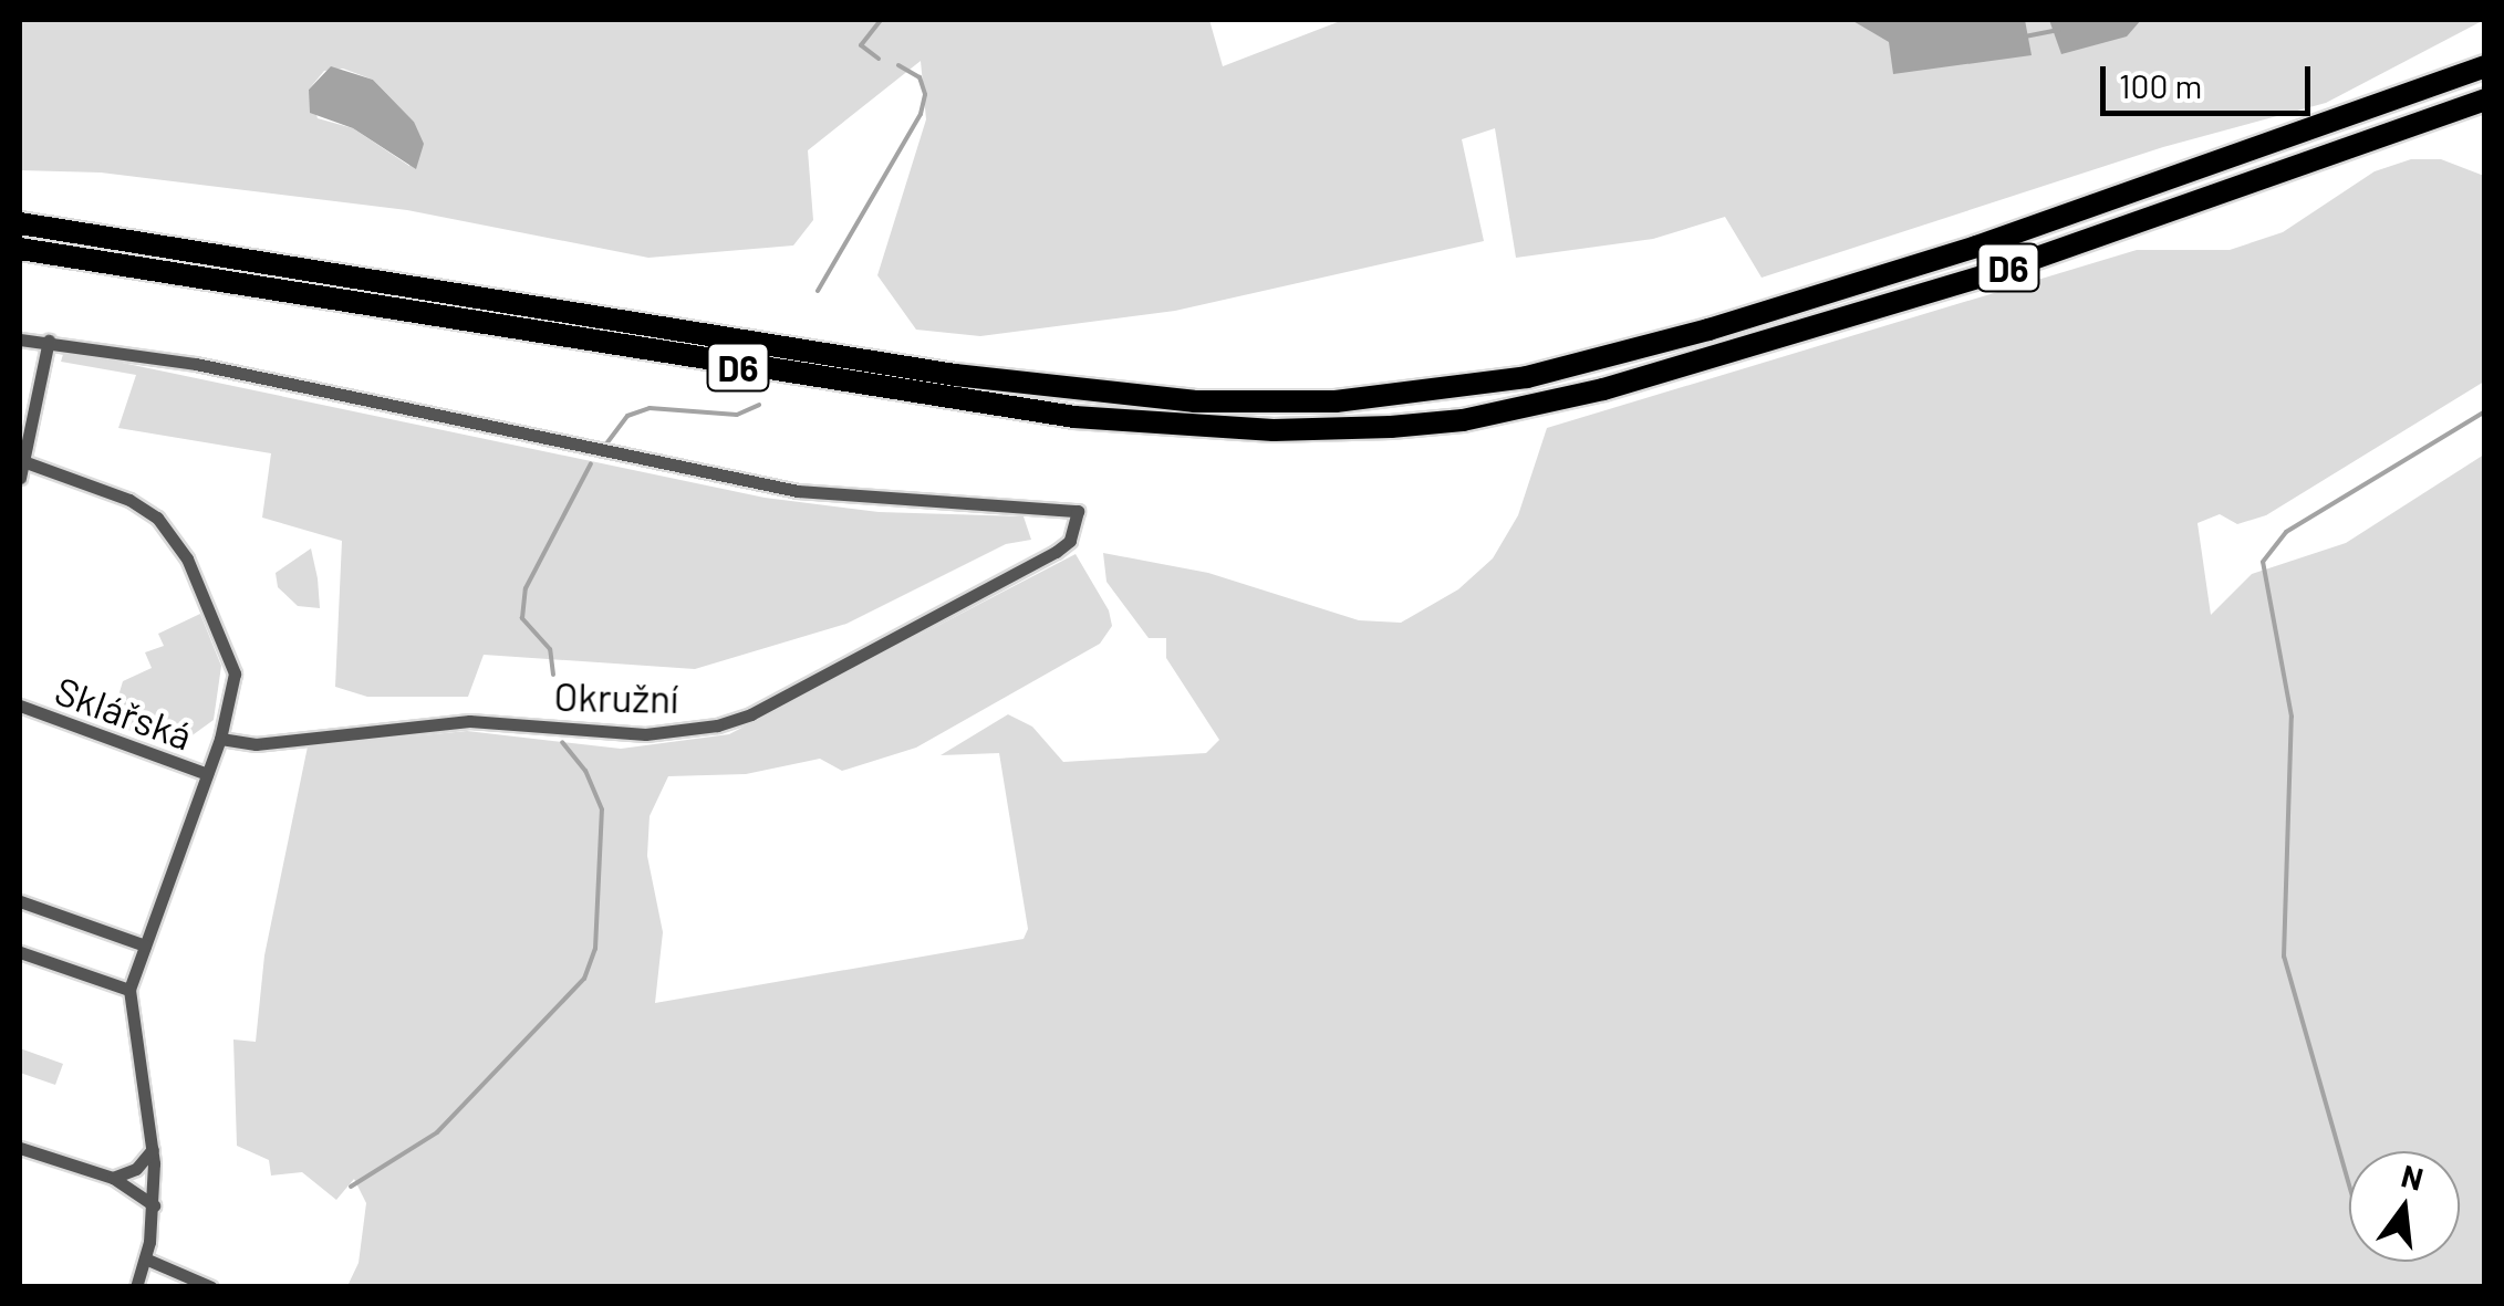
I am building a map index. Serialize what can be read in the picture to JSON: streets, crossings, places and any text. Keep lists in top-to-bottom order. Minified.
{"streets":{"highway":["D6"],"street":["Okružní","Sklářská"]},"scale_bar":"100 m","north":"top"}
